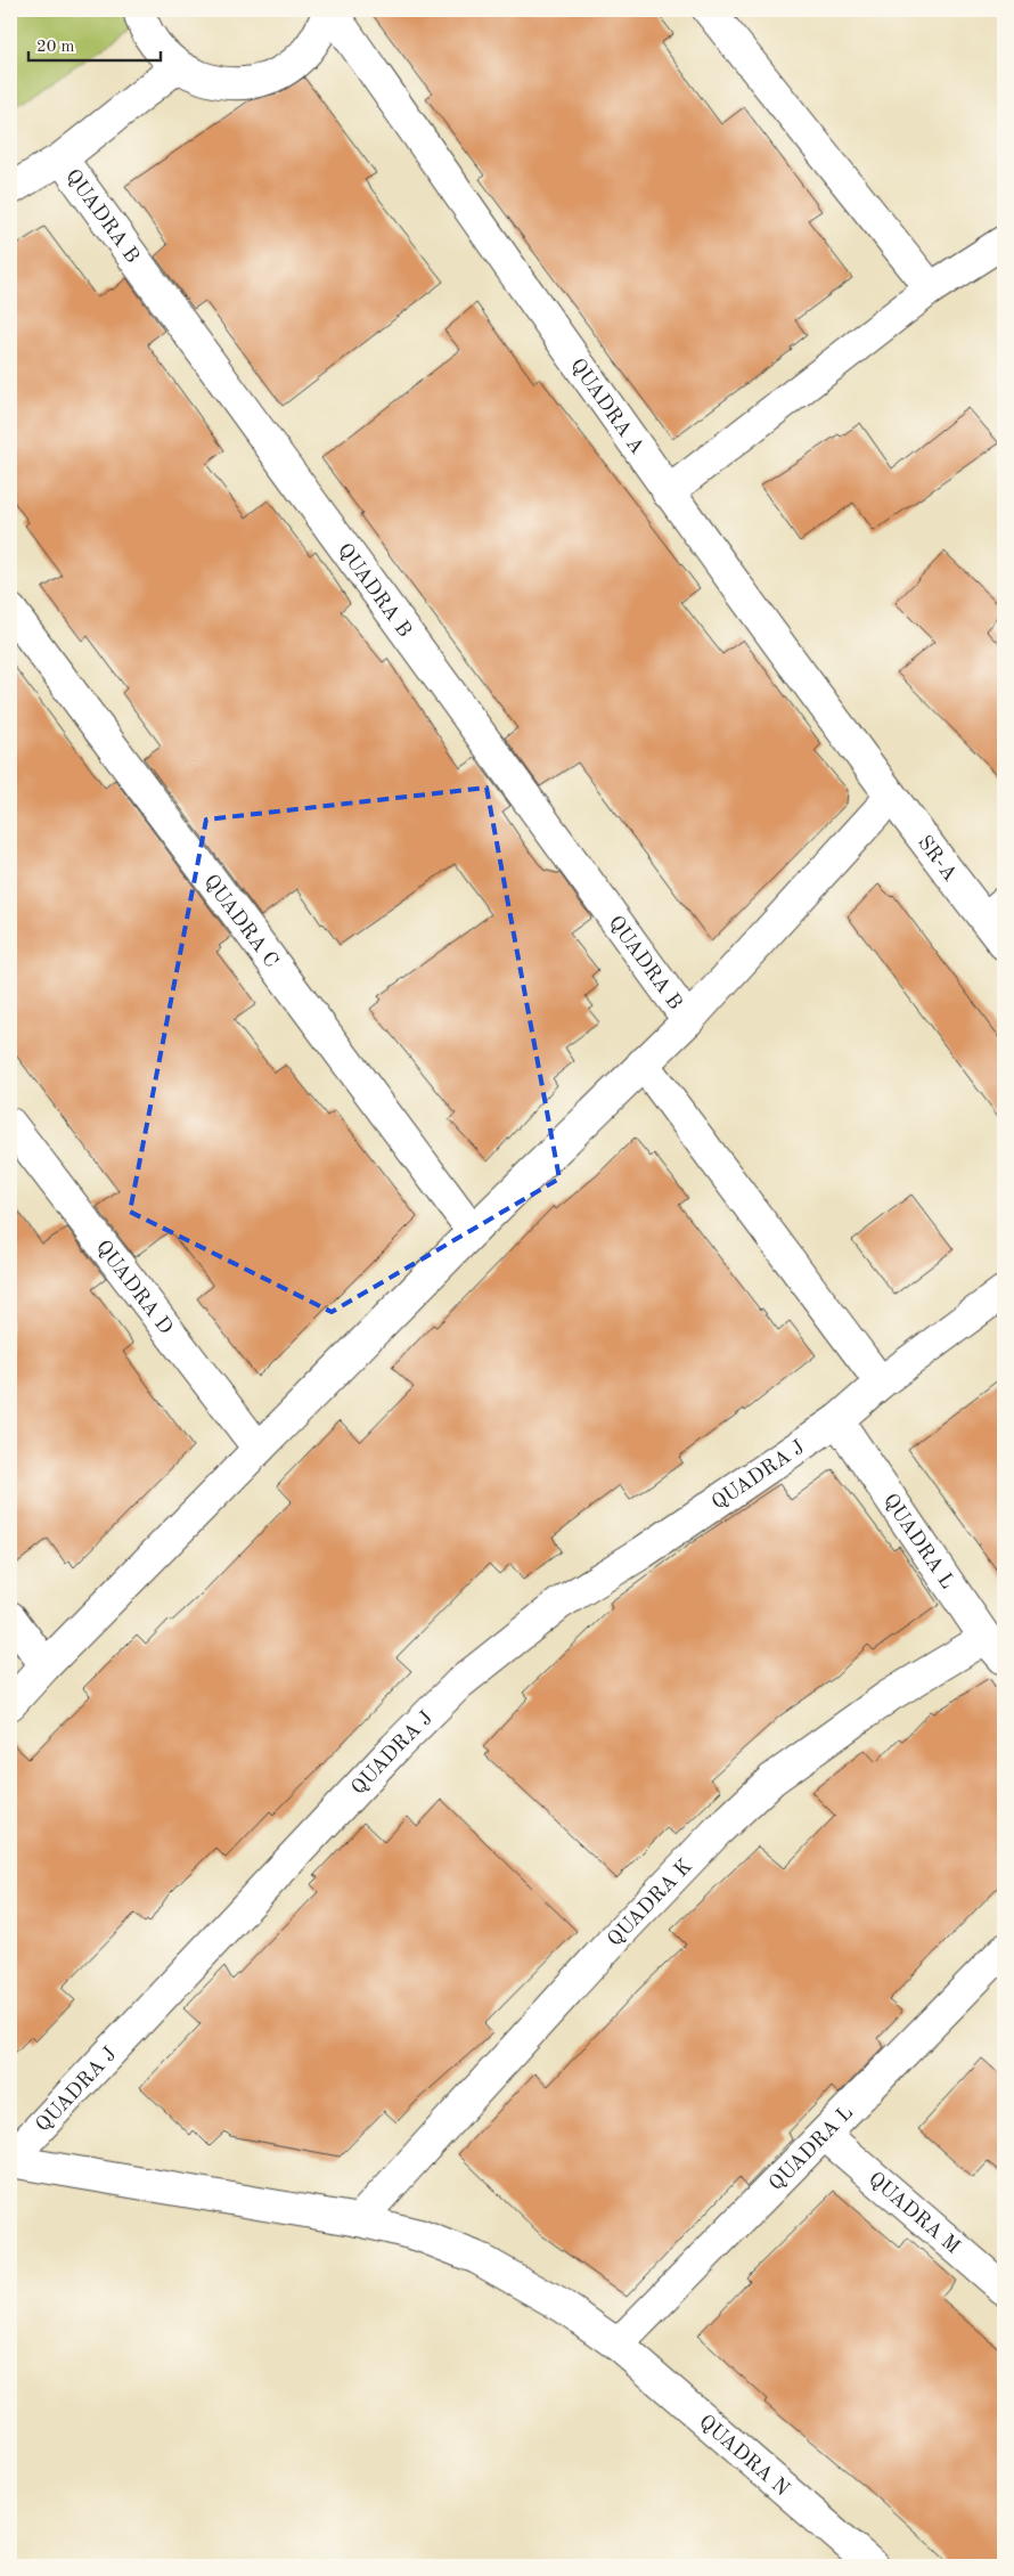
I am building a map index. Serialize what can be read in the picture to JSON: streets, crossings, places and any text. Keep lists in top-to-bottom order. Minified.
{"streets":{"street":["QUADRA B","QUADRA A","SR-A","QUADRA C","QUADRA D","QUADRA J","QUADRA L","QUADRA K","QUADRA M","QUADRA N"]},"crossings":[["QUADRA A","SR-A"],["QUADRA J","QUADRA L"],["QUADRA J","QUADRA N"],["QUADRA L","QUADRA K"],["QUADRA L","QUADRA M"],["QUADRA L","QUADRA N"],["QUADRA K","QUADRA N"]],"scale_bar":"20 m"}
